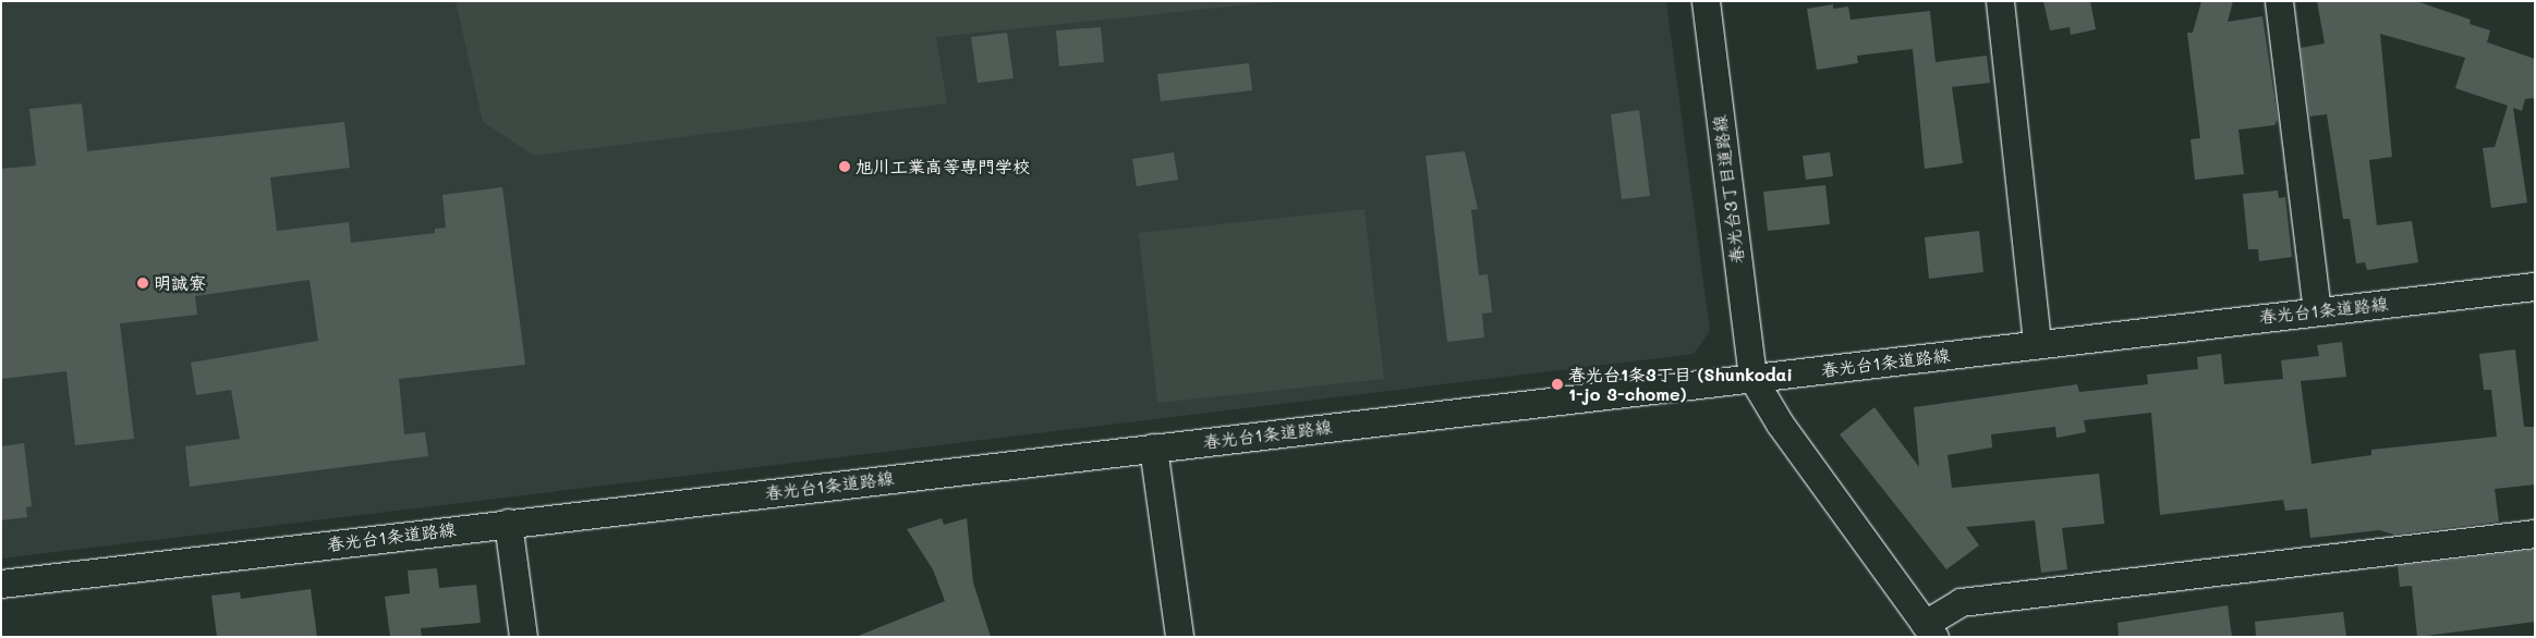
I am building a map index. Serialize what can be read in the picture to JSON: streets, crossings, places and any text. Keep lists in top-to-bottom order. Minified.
{"streets":{"street":["春光台3丁目道路線","春光台1条道路線"]},"crossings":[["春光台3丁目道路線","春光台1条道路線"]],"places":["旭川工業高等専門学校","明誠寮","春光台1条3丁目 (Shunkodai 1-jo 3-chome)"]}
